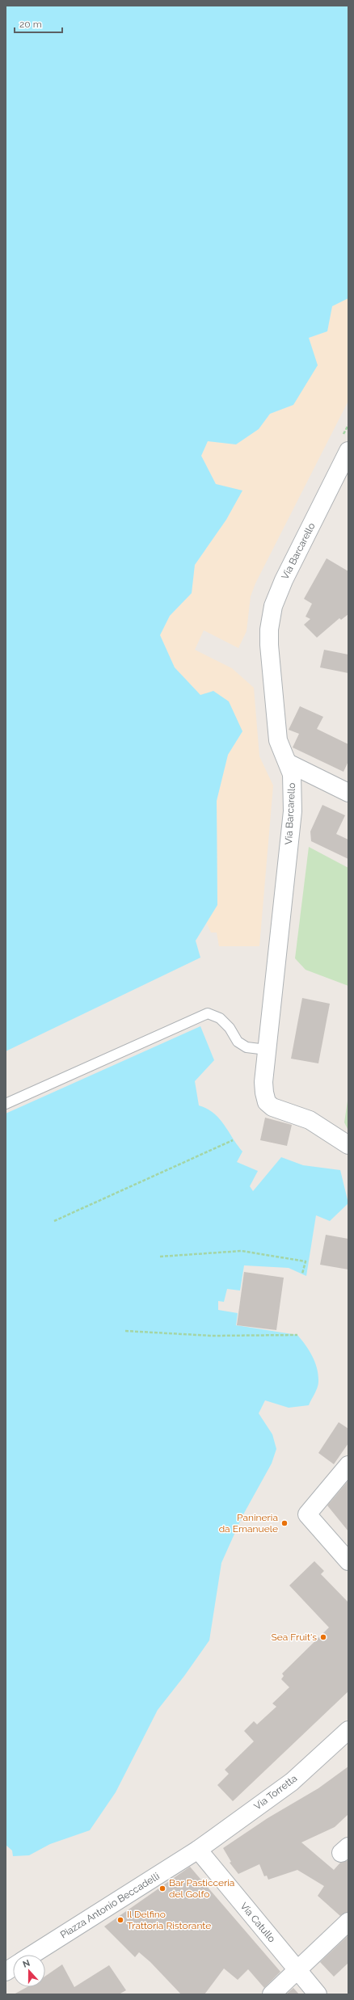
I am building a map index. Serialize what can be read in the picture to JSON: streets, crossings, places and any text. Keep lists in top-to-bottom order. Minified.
{"streets":{"street":["Via Barcarello","Via Torretta","Piazza Antonio Beccadelli","Via Catullo"]},"crossings":[["Via Torretta","Piazza Antonio Beccadelli"],["Via Torretta","Via Catullo"],["Piazza Antonio Beccadelli","Via Catullo"]],"places":["Panineria da Emanuele","Sea Fruit's","Bar Pasticceria del Golfo","Il Delfino Trattoria Ristorante"],"scale_bar":"20 m","north":"top"}
